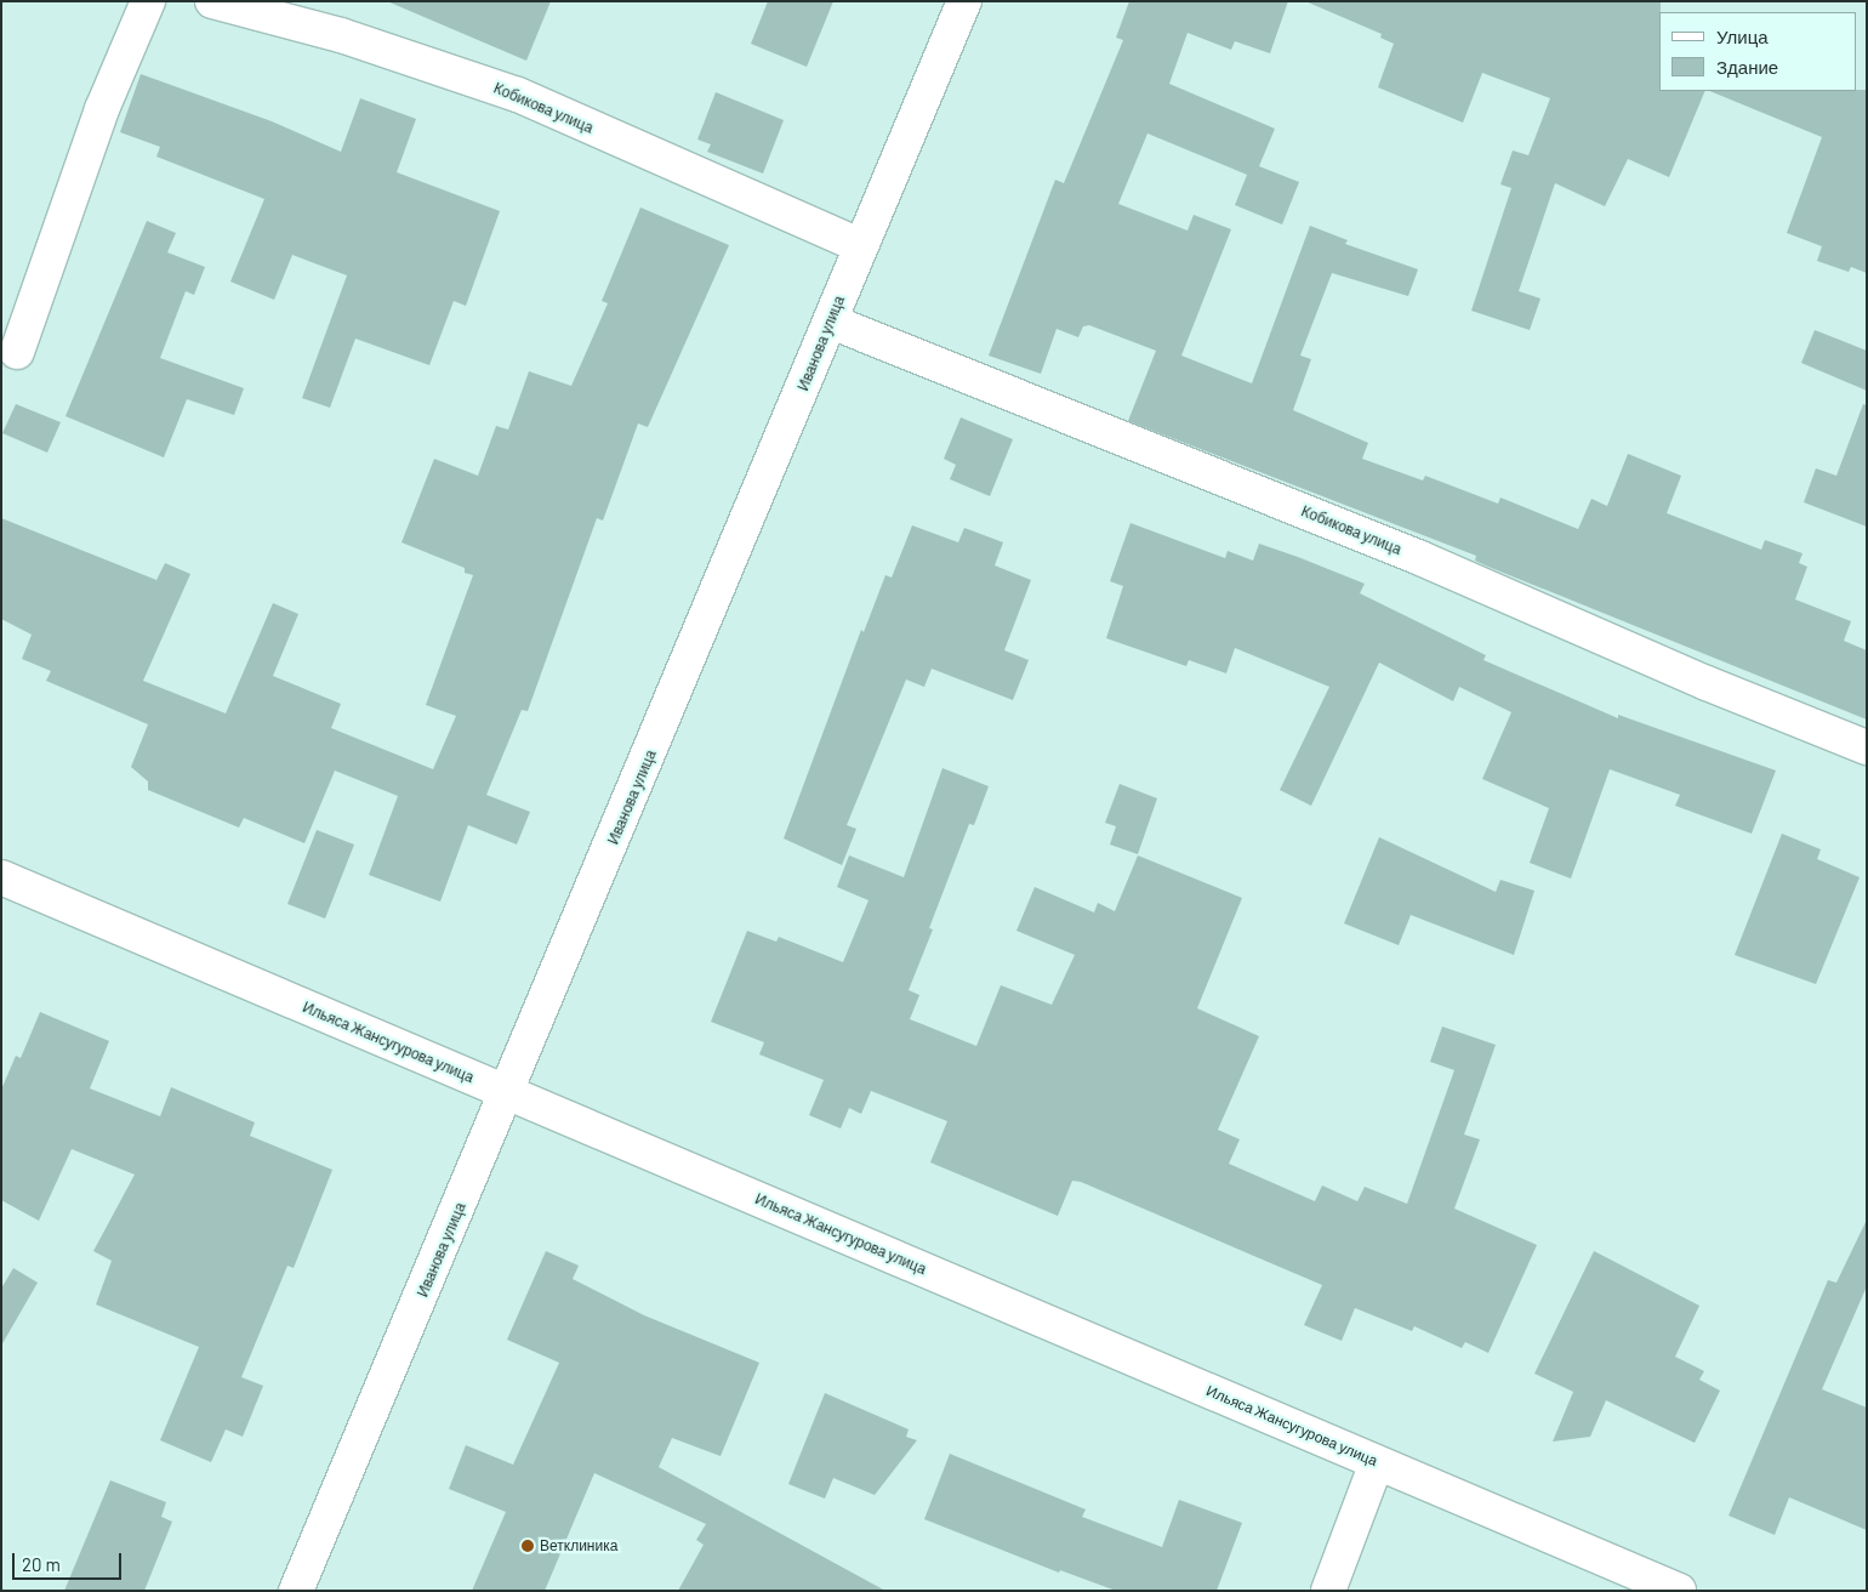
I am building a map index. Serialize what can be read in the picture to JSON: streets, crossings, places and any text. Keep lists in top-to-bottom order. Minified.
{"streets":{"street":["Кобикова улица","Иванова улица","Ильяса Жансугурова улица"]},"crossings":[["Кобикова улица","Иванова улица"],["Иванова улица","Ильяса Жансугурова улица"]],"places":["Ветклиника"],"legend":["Улица","Здание"],"scale_bar":"20 m"}
